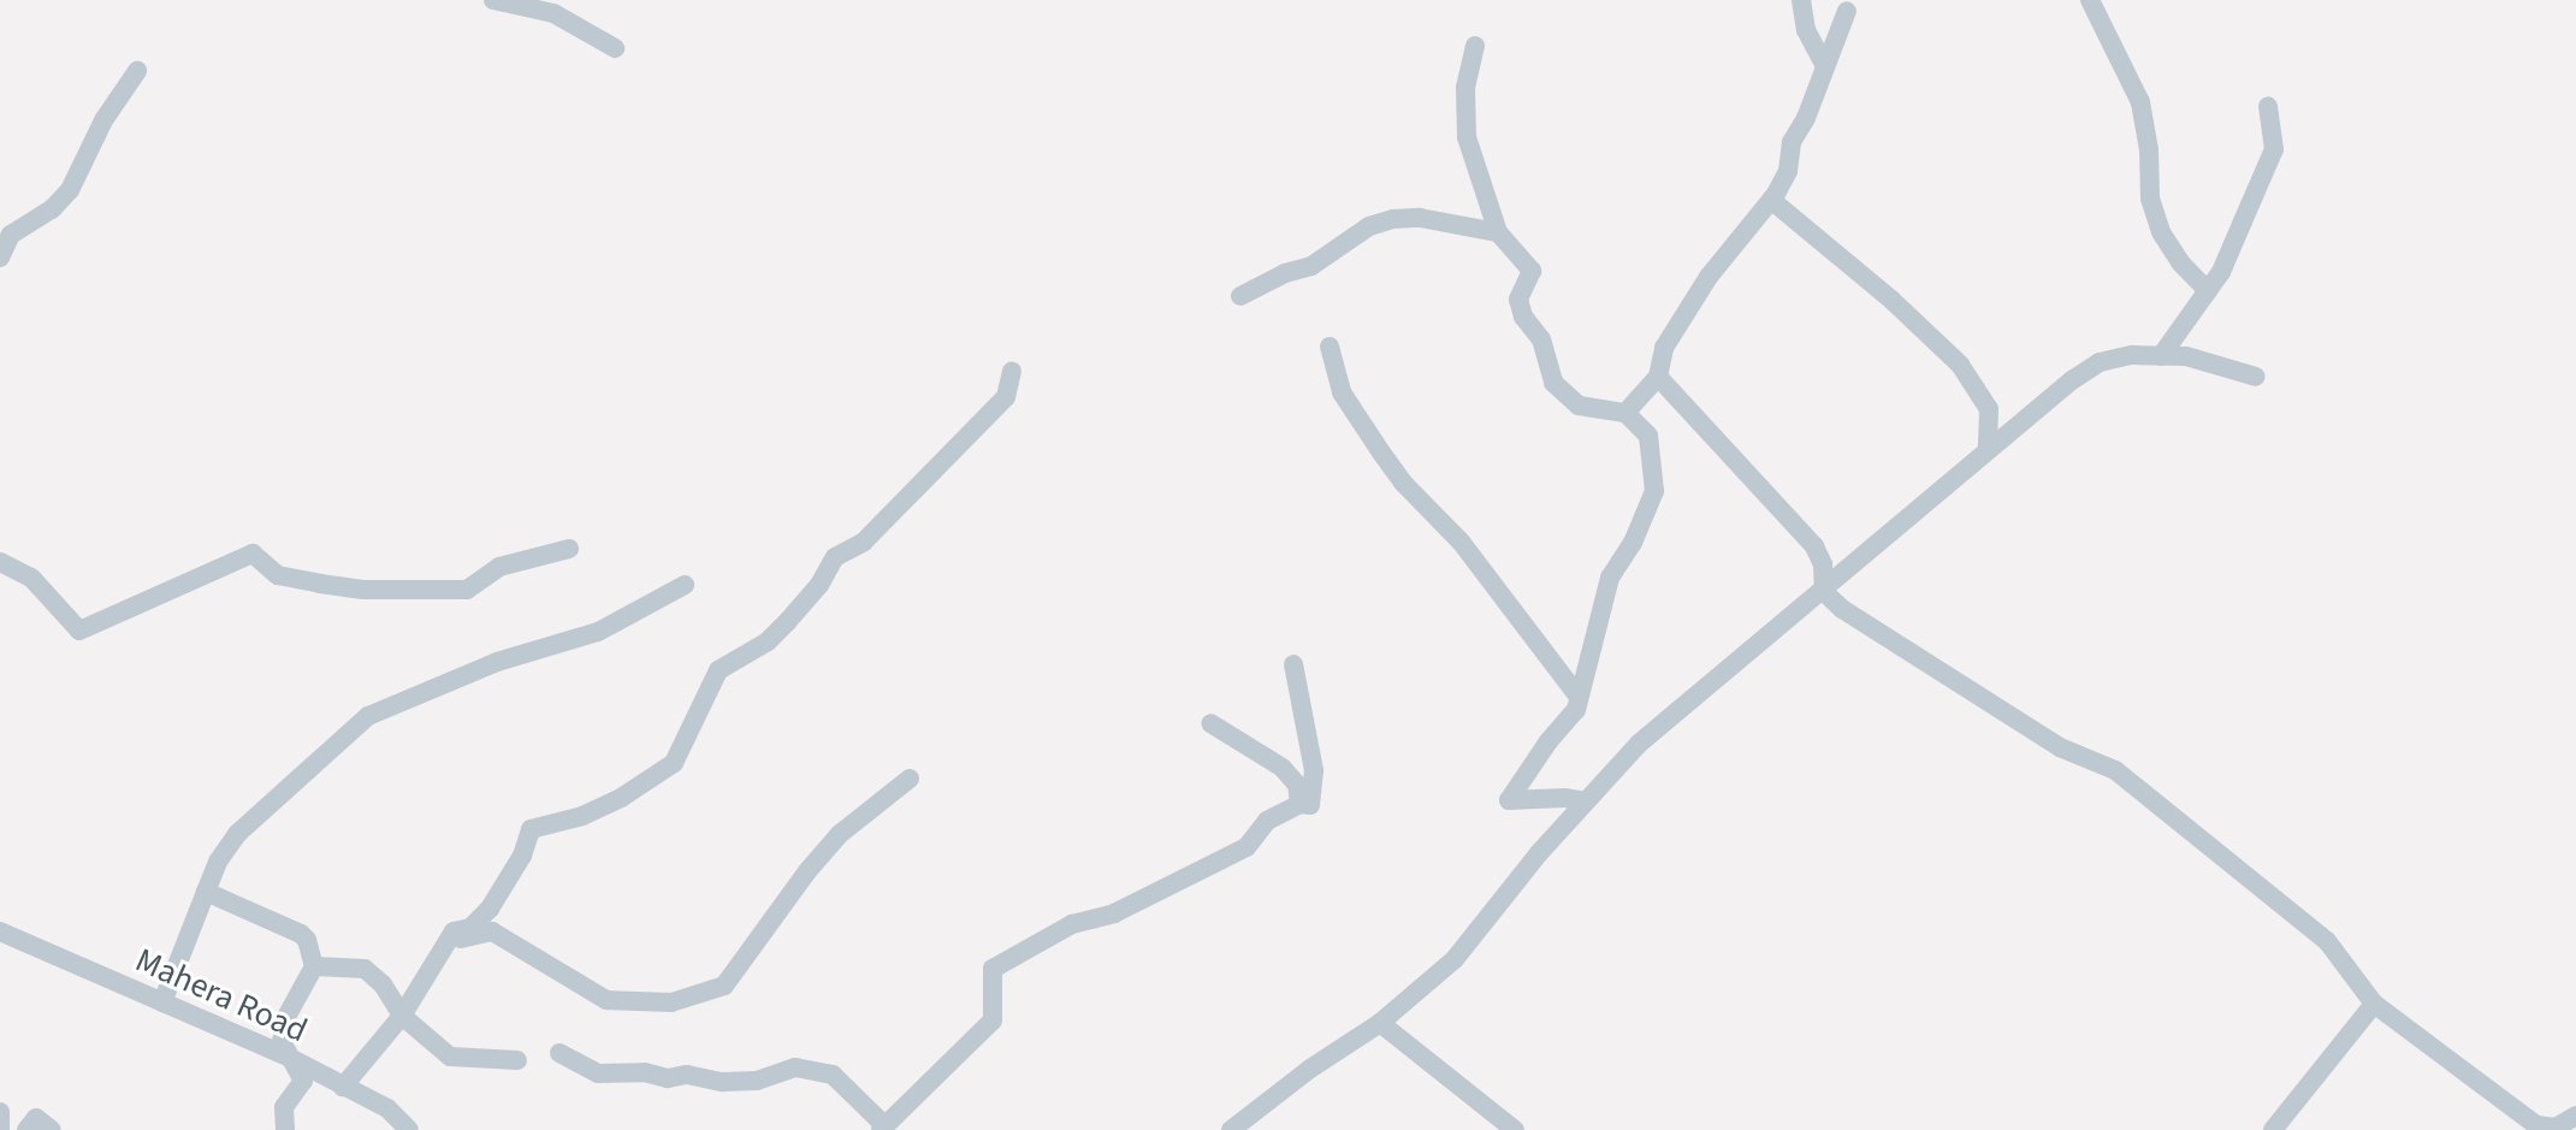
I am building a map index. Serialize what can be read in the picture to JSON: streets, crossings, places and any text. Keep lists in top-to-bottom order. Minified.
{"streets":{"street":["Mahera Road"]}}
